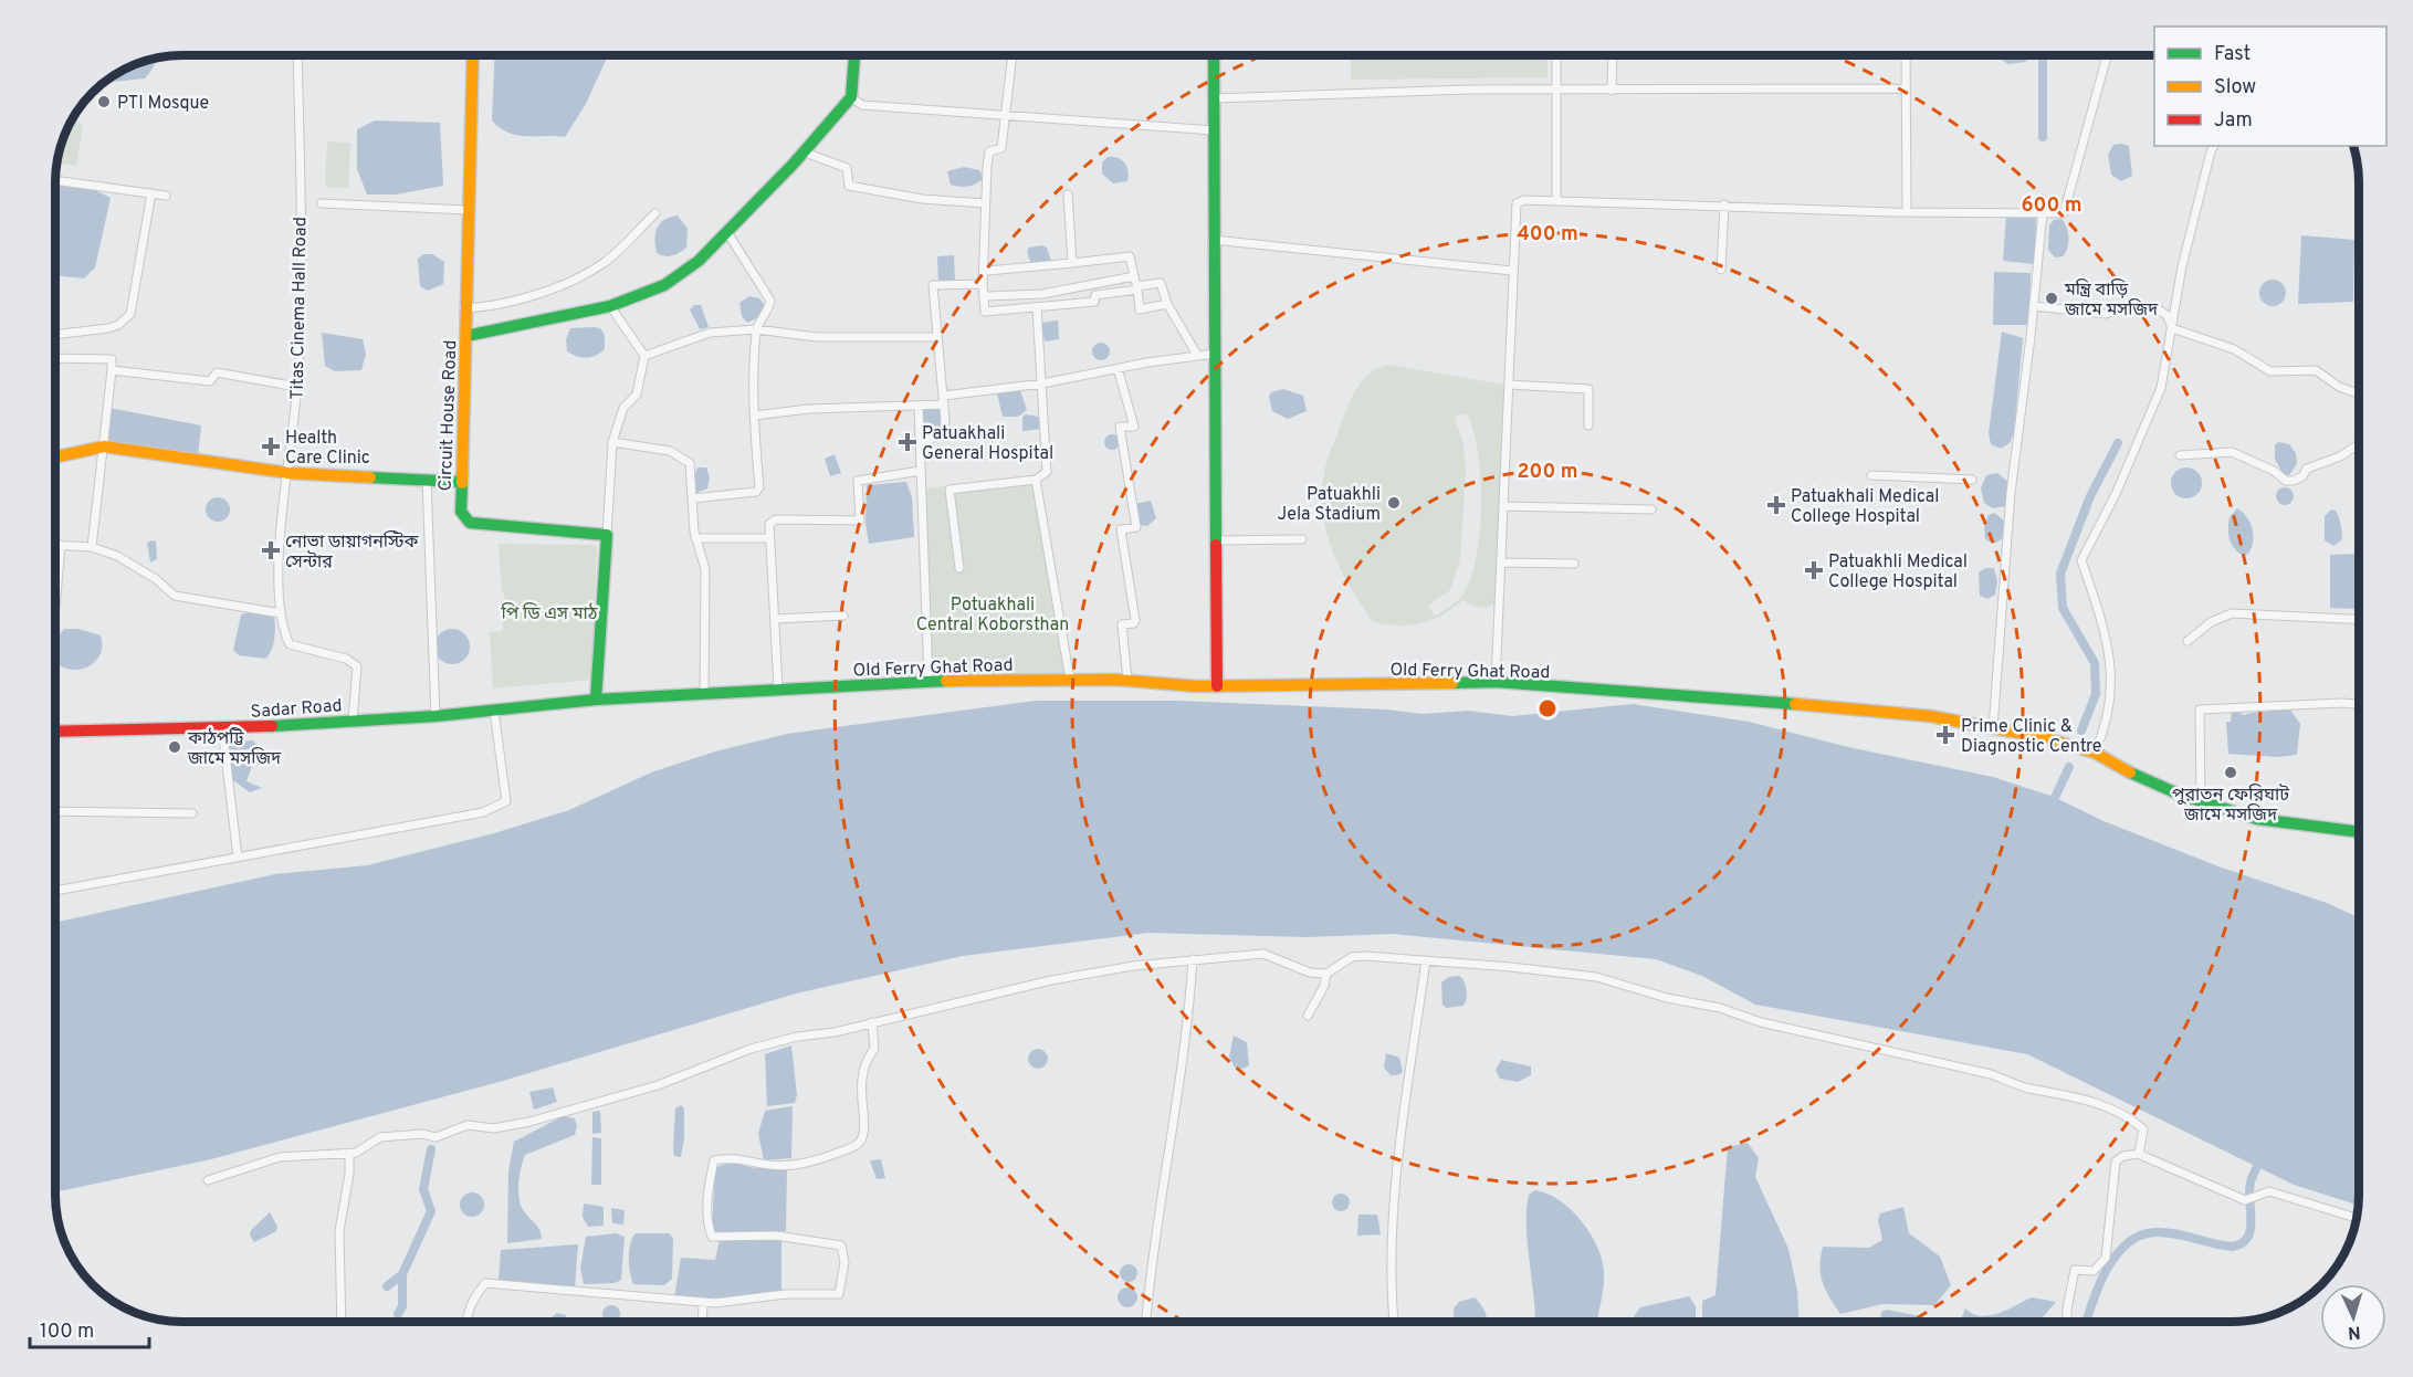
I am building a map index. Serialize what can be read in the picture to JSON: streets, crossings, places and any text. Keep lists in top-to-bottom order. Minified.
{"streets":{"street":["Titas Cinema Hall Road","Circuit House Road","Old Ferry Ghat Road","Sadar Road"]},"crossings":[["Titas Cinema Hall Road","Sadar Road"],["Old Ferry Ghat Road","Sadar Road"]],"parks":["Potuakhali Central Koborsthan","পি ডি এস মাঠ"],"places":{"other":["PTI Mosque","মন্ত্রি বাড়ি জামে মসজিদ","Patuakhli Jela Stadium","কাঠপট্টি জামে মসজিদ","পুরাতন ফেরিঘাট জামে মসজিদ"],"health":["Patuakhali General Hospital","Health Care Clinic","Patuakhali Medical College Hospital","নোভা ডায়াগনস্টিক সেন্টার","Patuakhli Medical College Hospital","Prime Clinic & Diagnostic Centre"]},"legend":["Fast","Slow","Jam"],"scale_bar":"100 m","north":"bottom","rings":["600 m","400 m","200 m"]}
